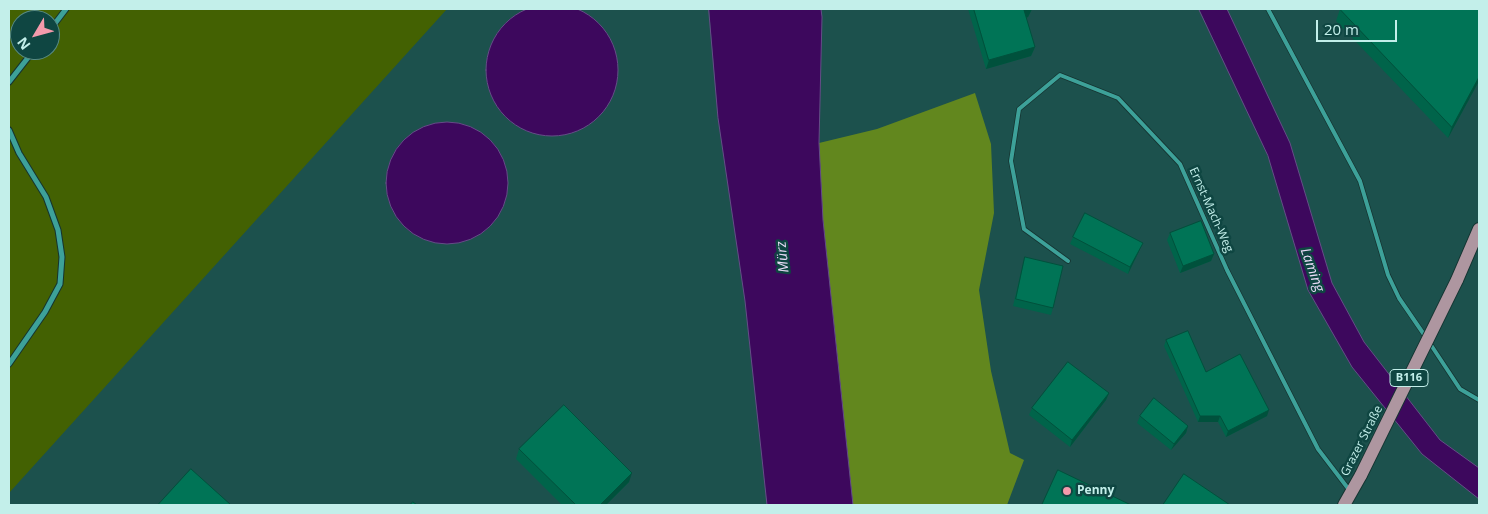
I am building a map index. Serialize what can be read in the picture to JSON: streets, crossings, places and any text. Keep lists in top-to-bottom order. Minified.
{"streets":{"main road":["B116","Grazer Straße"],"lane":["Ernst-Mach-Weg"]},"crossings":[["Ernst-Mach-Weg","Grazer Straße"]],"water":["Mürz","Laming"],"places":["Penny"],"scale_bar":"20 m","north":"bottom left"}
